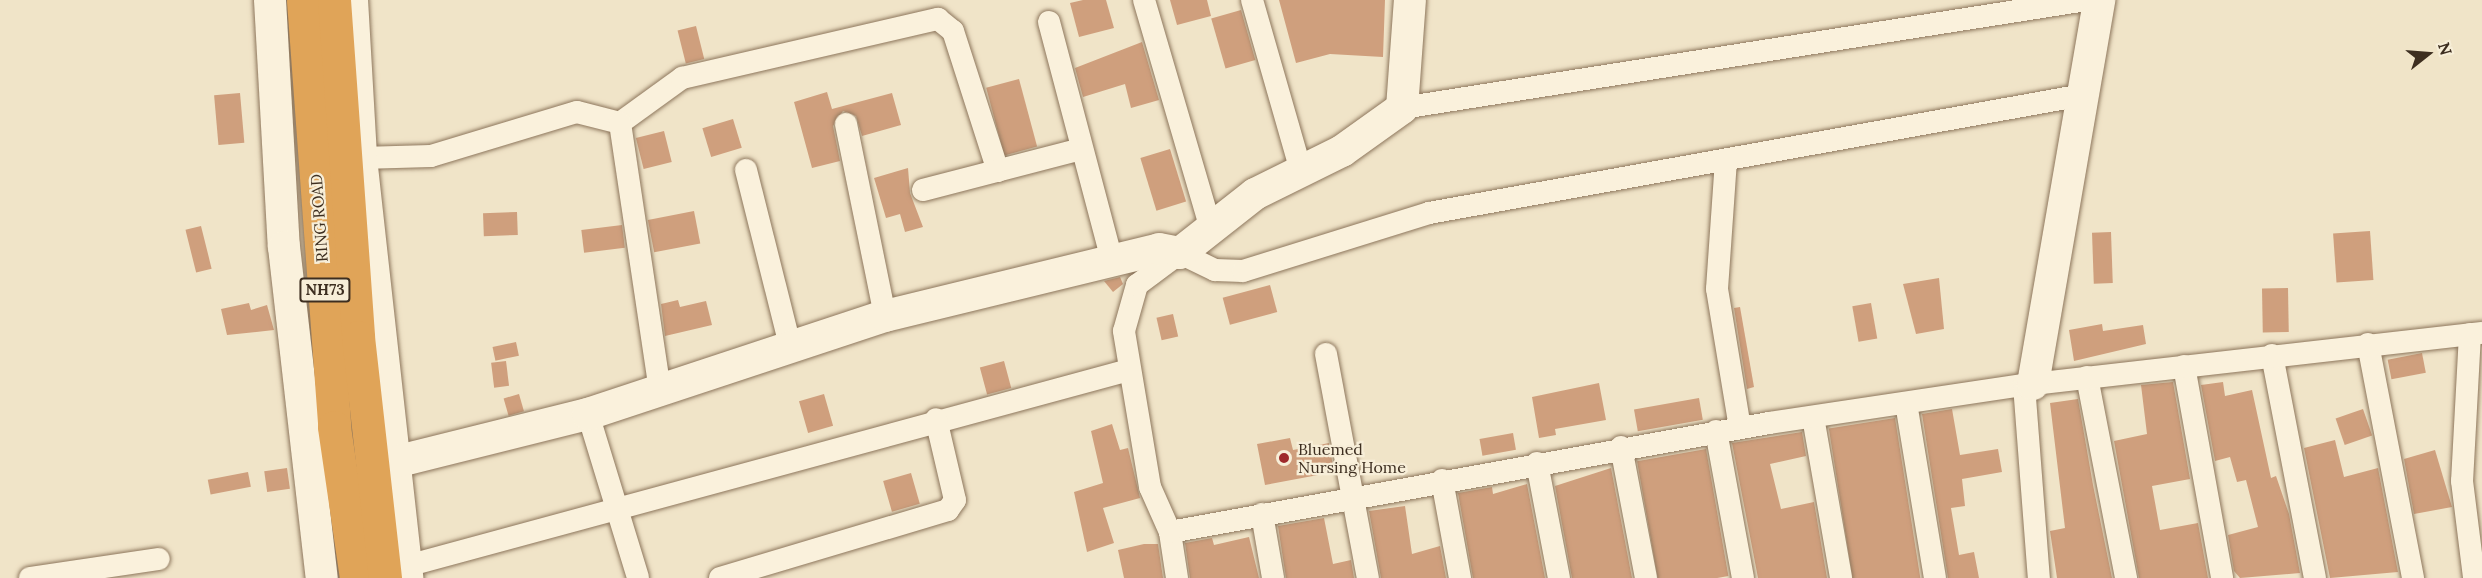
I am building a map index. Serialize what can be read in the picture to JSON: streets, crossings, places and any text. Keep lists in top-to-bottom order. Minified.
{"streets":{"highway":["RING ROAD","NH73"]},"places":["Bluemed Nursing Home"],"north":"right"}
